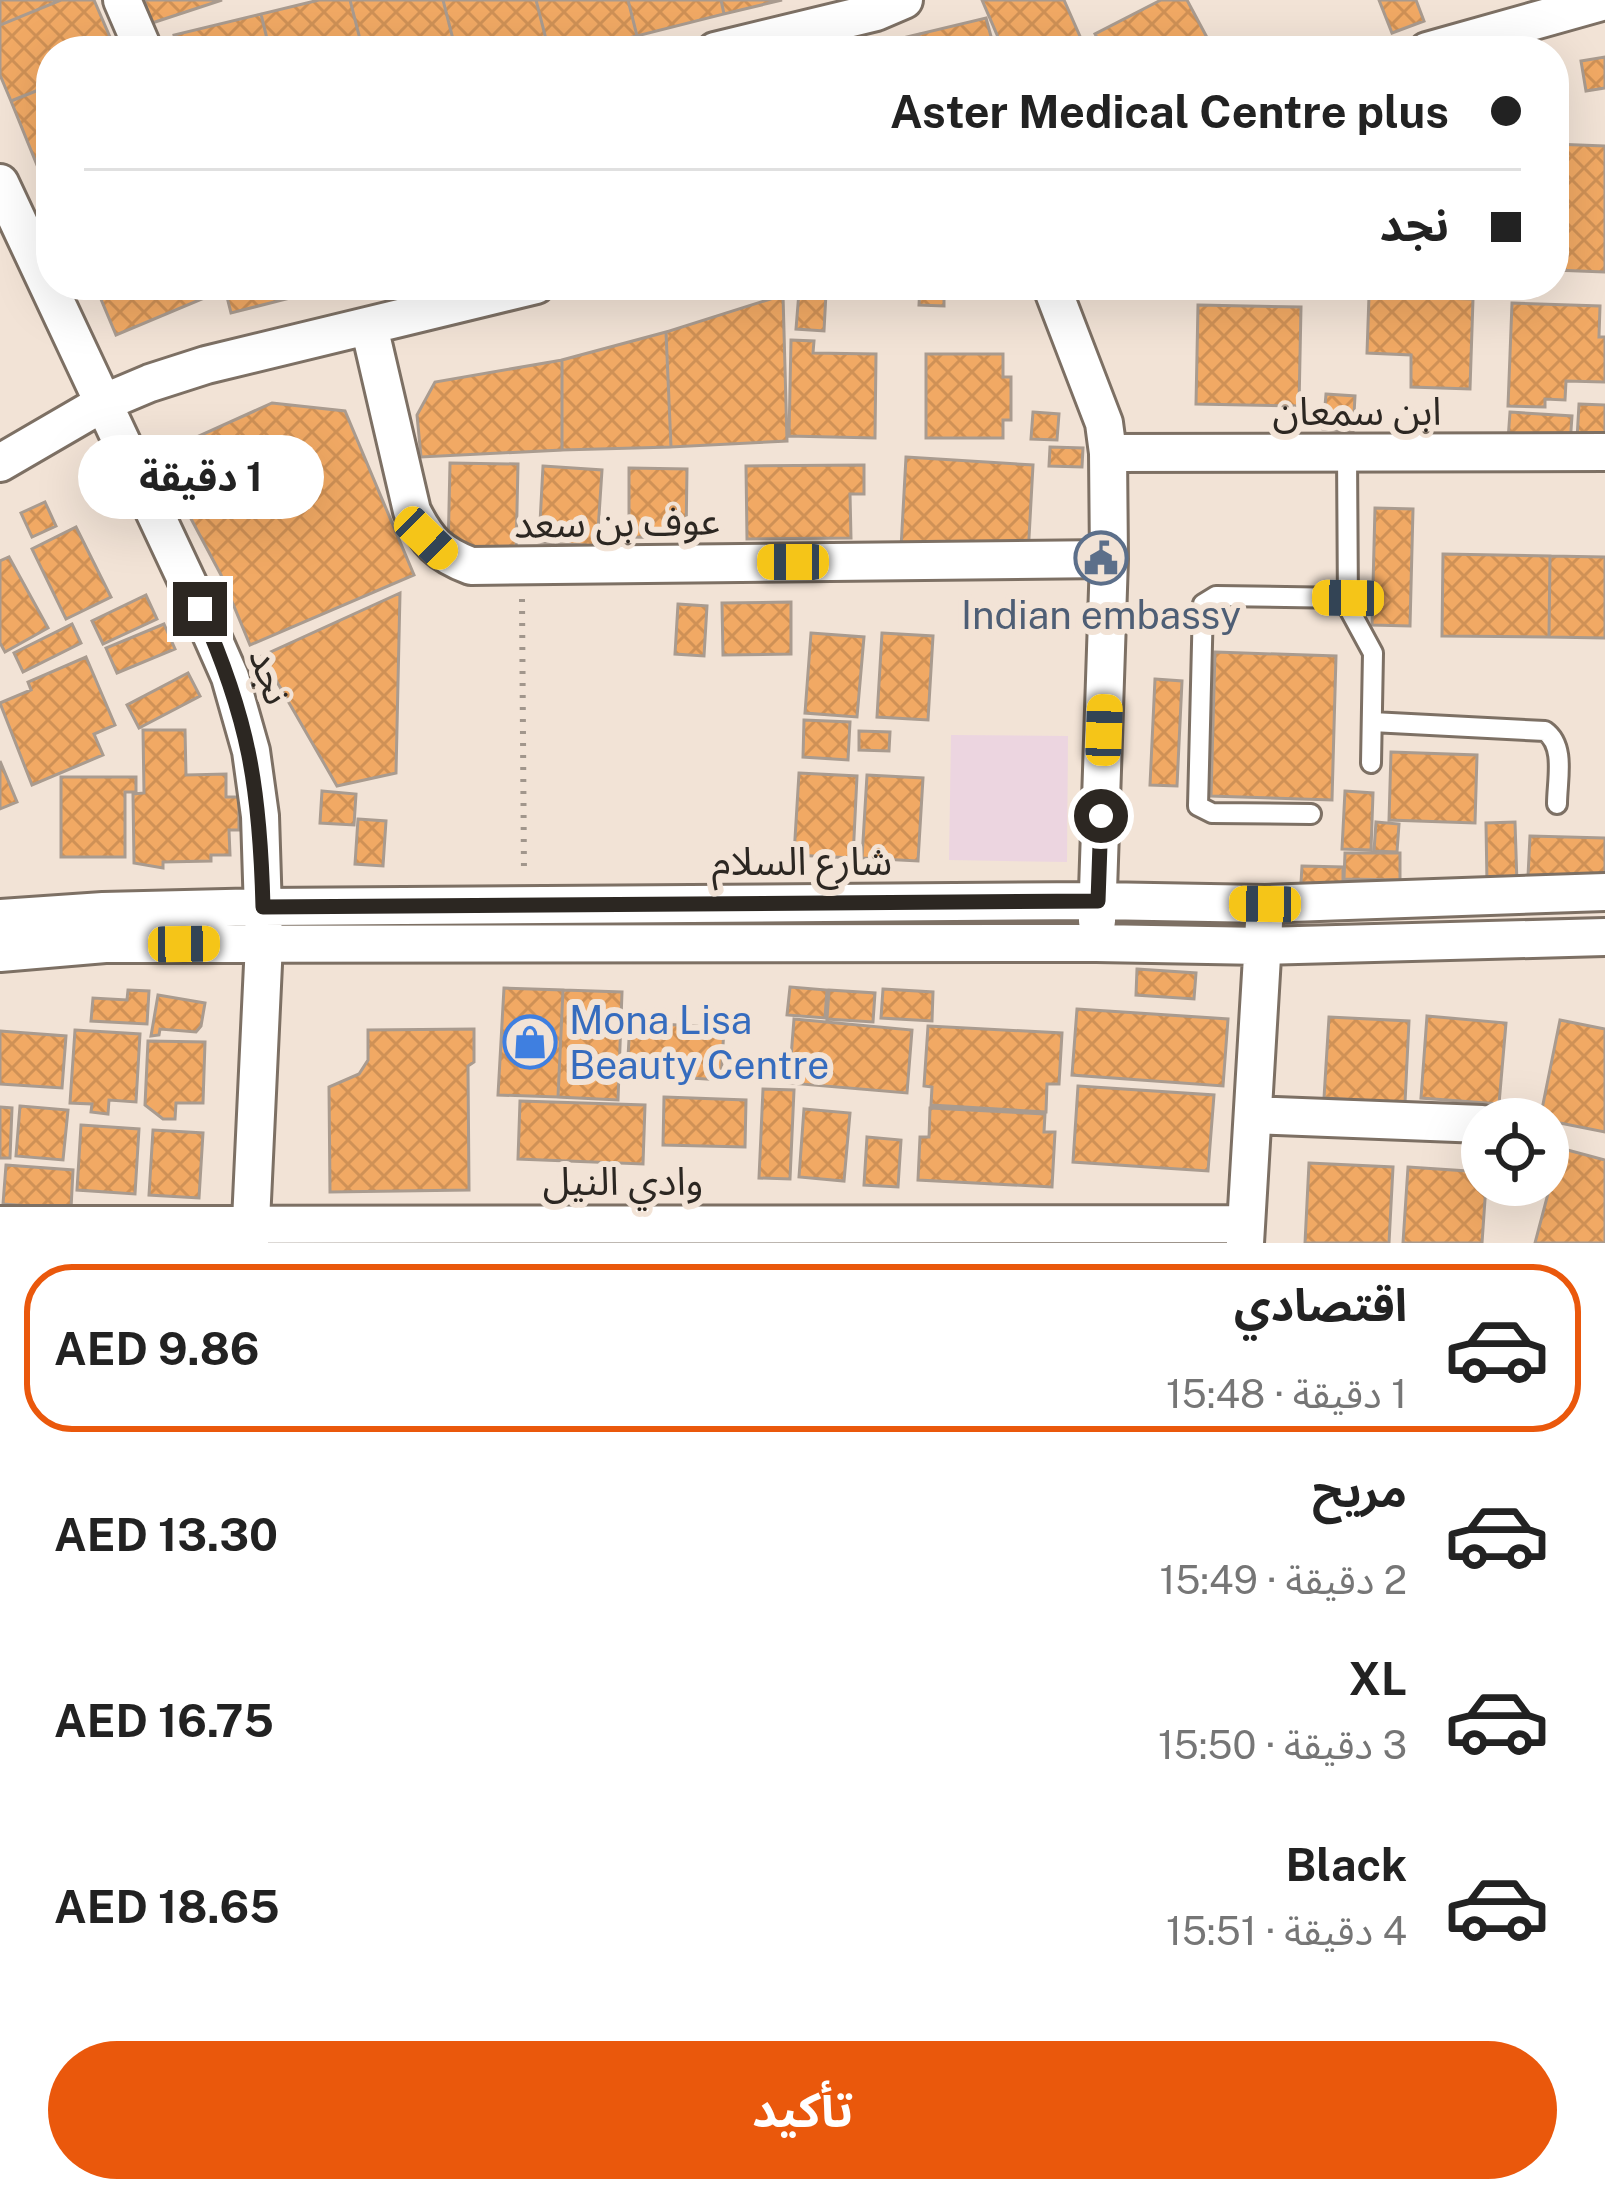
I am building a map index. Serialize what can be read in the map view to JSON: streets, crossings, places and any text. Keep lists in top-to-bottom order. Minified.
{"streets":{"street":["ابن سمعان","عوف بن سعد","نجد","شارع السلام","وادي النيل"]},"crossings":[["نجد","شارع السلام"],["نجد","وادي النيل"]],"places":{"public building":["Indian embassy"],"shop":["Mona Lisa Beauty Centre"]},"page":{"banner":["Aster Medical Centre plus","نجد"],"bubble":"1 دقيقة","list":[{"name":"اقتصادي","note":"1 دقيقة · 15:48","value":"AED 9.86"},{"name":"مريح","note":"2 دقيقة · 15:49","value":"AED 13.30"},{"name":"XL","note":"3 دقيقة · 15:50","value":"AED 16.75"},{"name":"Black","note":"4 دقيقة · 15:51","value":"AED 18.65"}],"buttons":"تأكيد"}}
